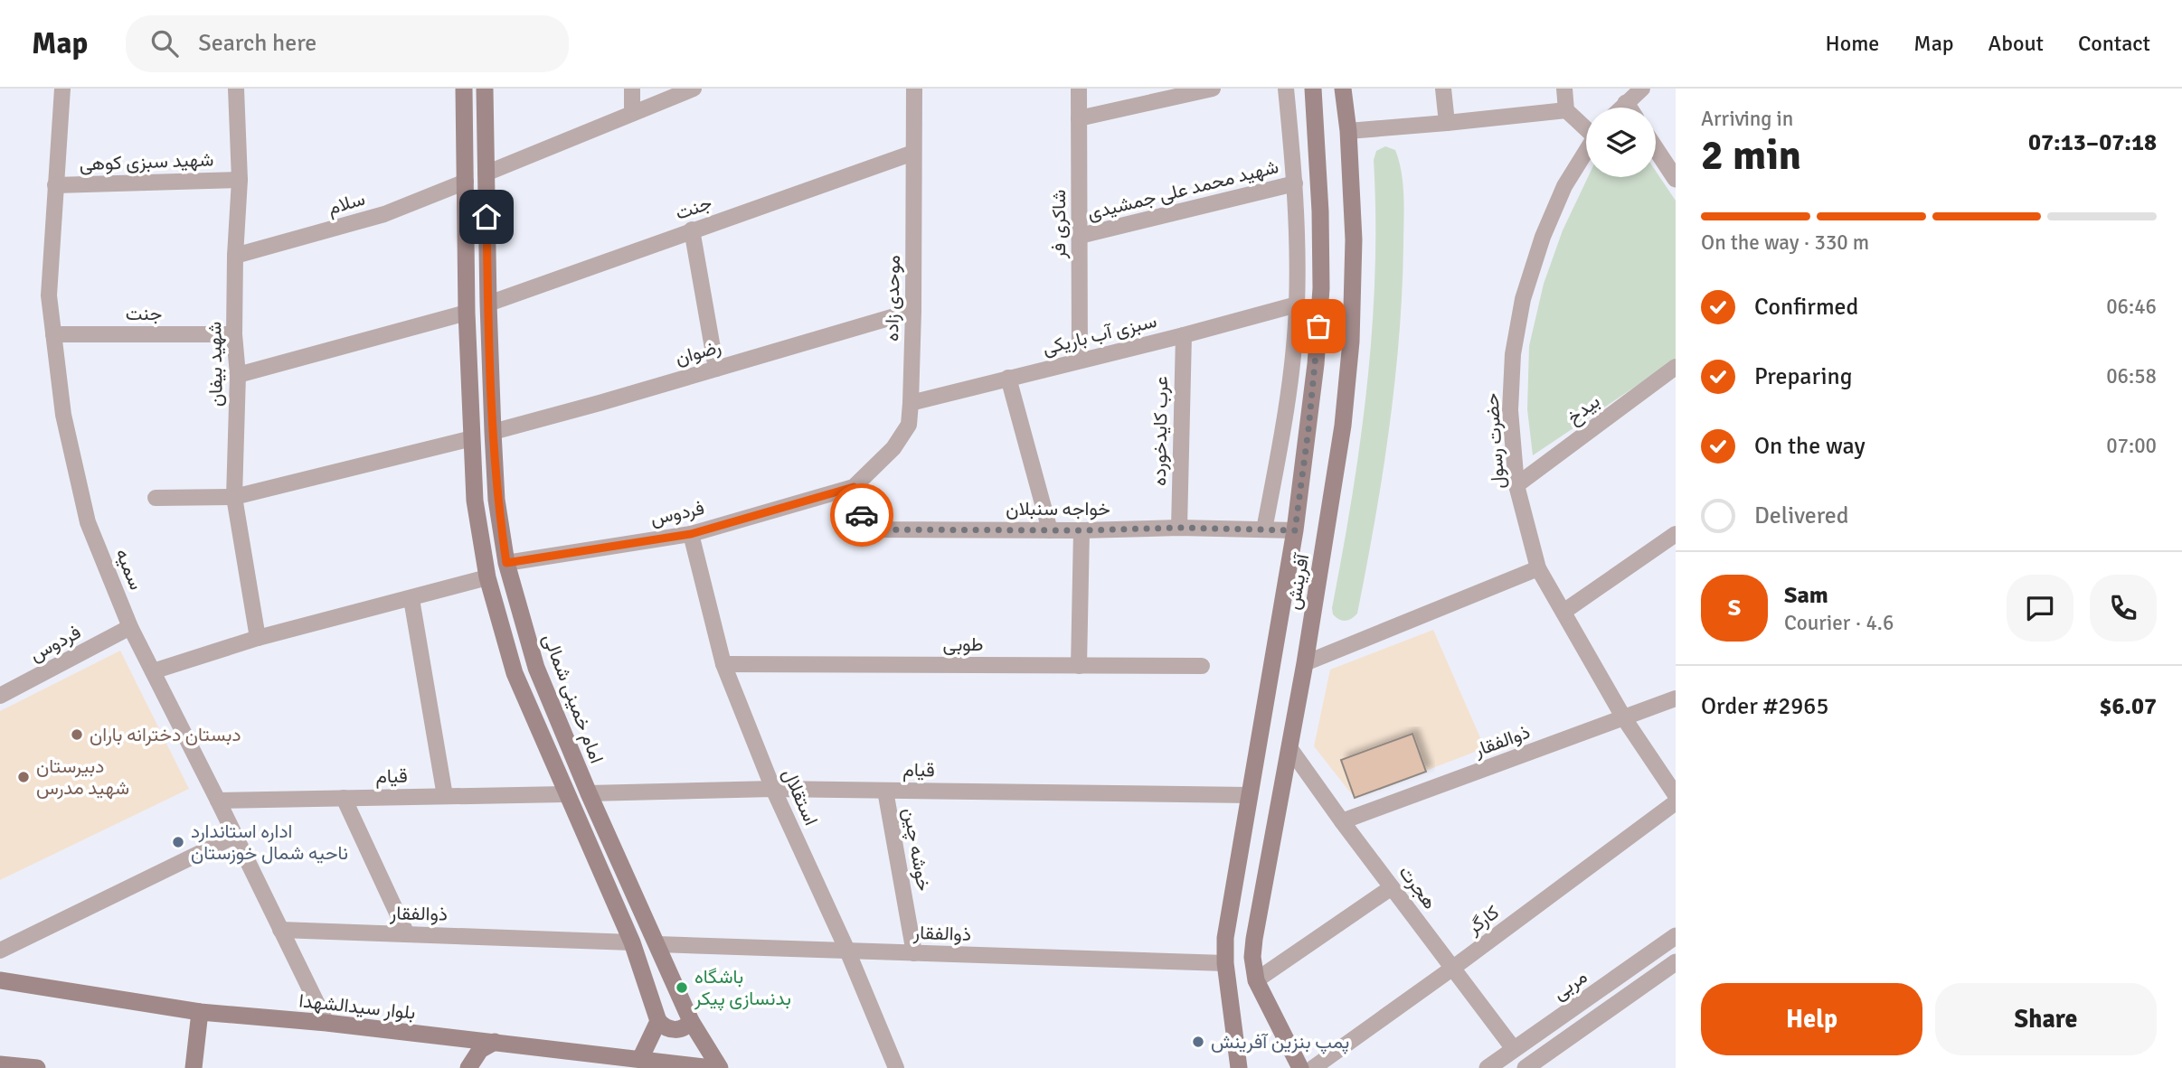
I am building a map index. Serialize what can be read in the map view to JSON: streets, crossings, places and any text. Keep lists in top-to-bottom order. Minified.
{"streets":{"main road":["آفرینش","امام خمینی شمالی","بلوار سیدالشهدا"],"street":["شهید سبزی کوهی","شهید محمد علی جمشیدی","سلام","جنت","شاکری فر","موحدی زاده","سبزی آب باریکی","رضوان","شهید بیفان","بیدخ","عرب کایدخورده","حضرت رسول","خواجه سنبلان","فردوس","سمیه","طوبی","ذوالفقار","قیام","استقلال","خوشه چین","هجرت","کارگر","مربی"]},"crossings":[["شهید سبزی کوهی","شهید بیفان"],["شهید سبزی کوهی","سمیه"],["شهید محمد علی جمشیدی","شاکری فر"],["سلام","شهید بیفان"],["جنت","موحدی زاده"],["جنت","شهید بیفان"],["جنت","سمیه"],["جنت","امام خمینی شمالی"],["شاکری فر","سبزی آب باریکی"],["موحدی زاده","سبزی آب باریکی"],["موحدی زاده","رضوان"],["موحدی زاده","خواجه سنبلان"],["موحدی زاده","فردوس"],["سبزی آب باریکی","عرب کایدخورده"],["رضوان","امام خمینی شمالی"],["بیدخ","حضرت رسول"],["عرب کایدخورده","خواجه سنبلان"],["حضرت رسول","ذوالفقار"],["خواجه سنبلان","فردوس"],["خواجه سنبلان","آفرینش"],["فردوس","سمیه"],["فردوس","امام خمینی شمالی"],["فردوس","استقلال"],["سمیه","ذوالفقار"],["سمیه","قیام"],["سمیه","بلوار سیدالشهدا"],["آفرینش","ذوالفقار"],["آفرینش","قیام"],["آفرینش","هجرت"],["طوبی","استقلال"],["امام خمینی شمالی","ذوالفقار"],["امام خمینی شمالی","قیام"],["ذوالفقار","استقلال"],["ذوالفقار","خوشه چین"],["ذوالفقار","هجرت"],["قیام","استقلال"],["قیام","خوشه چین"],["هجرت","کارگر"],["هجرت","مربی"]],"places":["دبستان دخترانه باران","دبیرستان شهید مدرس","اداره استاندارد ناحیه شمال خوزستان","باشگاه بدنسازی پیکر","پمپ بنزین آفرینش"],"page":{"header":"Map","search":"Search here","nav":["Home","Map","About","Contact"],"heading":["2 min","Arriving in","07:13–07:18"],"panel":["Sam","Courier · 4.6","Order #2965","$6.07"],"bar":"On the way · 330 m","list":[["Confirmed","06:46"],["Preparing","06:58"],["On the way","07:00"],"Delivered"],"round":"S","buttons":["Help","Share"]}}
